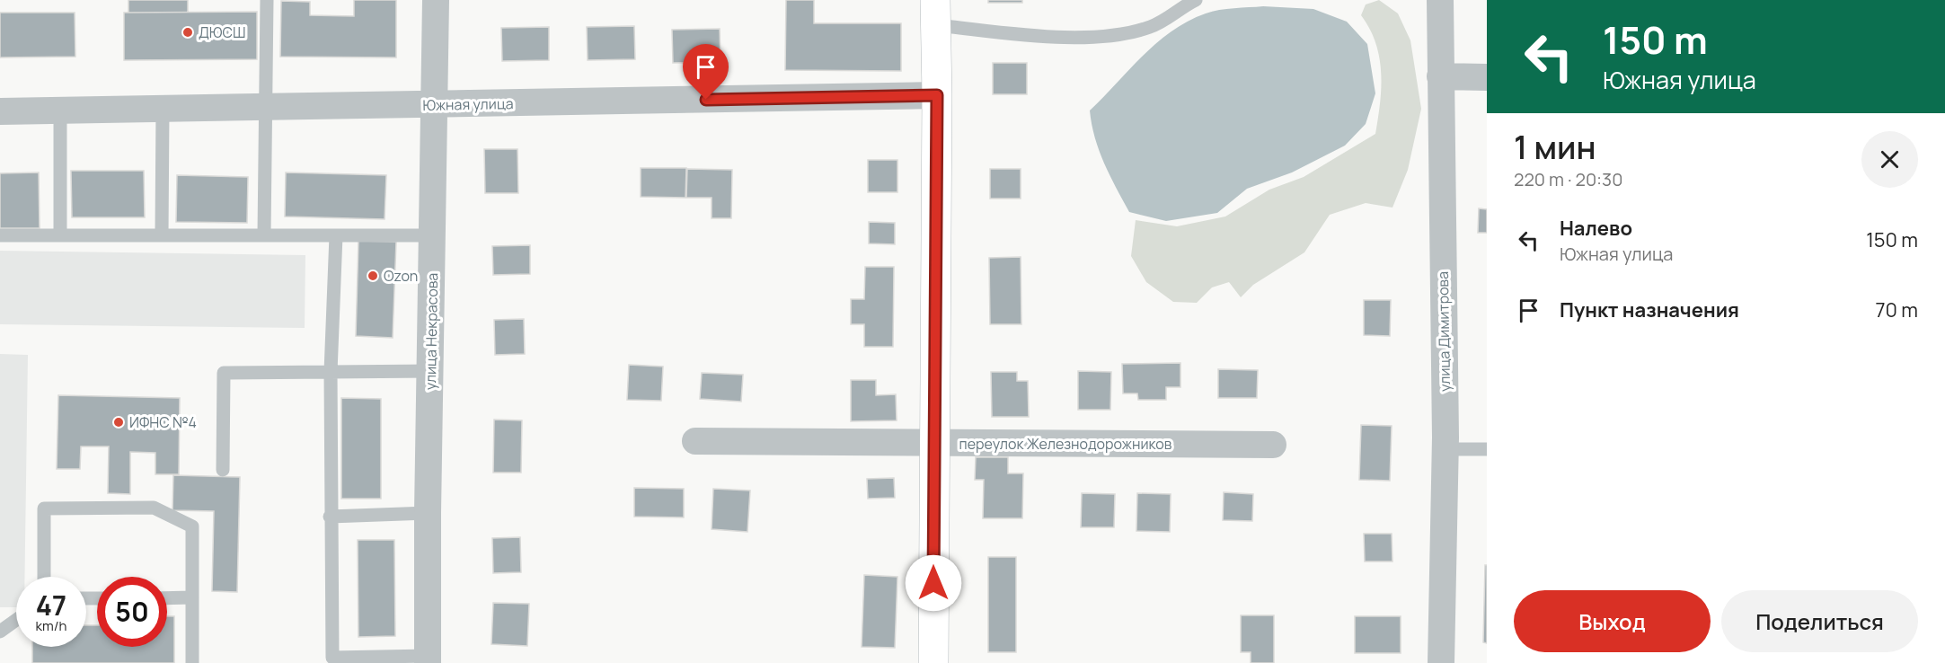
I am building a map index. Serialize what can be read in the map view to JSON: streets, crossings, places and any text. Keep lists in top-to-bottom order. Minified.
{"streets":{"street":["Южная улица","улица Некрасова","улица Димитрова","переулок Железнодорожников"]},"crossings":[["Южная улица","улица Некрасова"]],"places":["ДЮСШ","Ozon","ИФНС №4"],"page":{"turn":["150 m","Южная улица"],"heading":["1 мин","220 m · 20:30"],"list":[{"name":"Налево","note":"Южная улица","value":"150 m"},{"name":"Пункт назначения","value":"70 m"}],"speed":"47 km/h","limit":"50","buttons":["Выход","Поделиться"]}}
